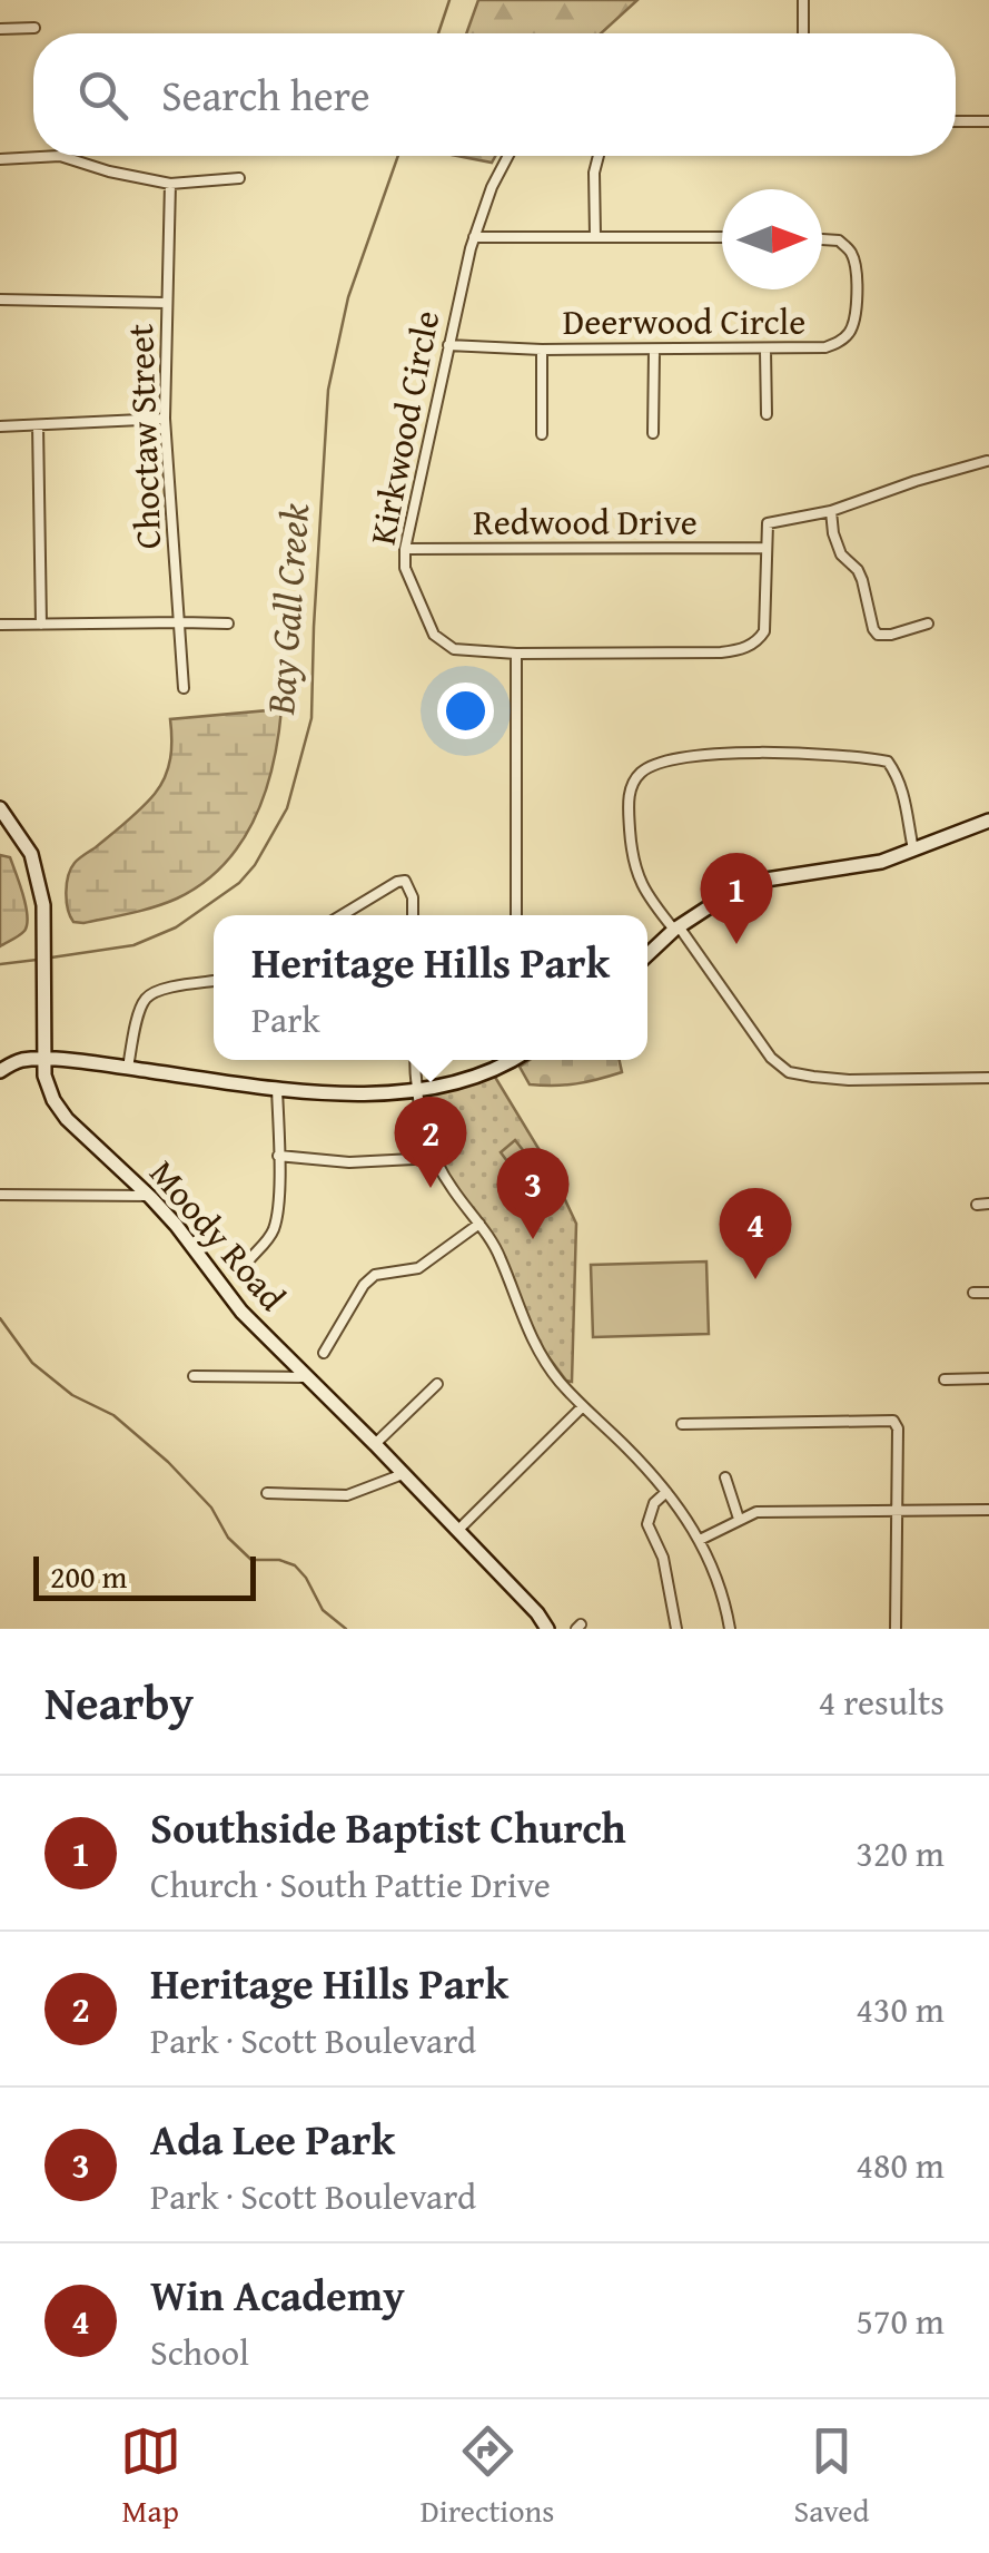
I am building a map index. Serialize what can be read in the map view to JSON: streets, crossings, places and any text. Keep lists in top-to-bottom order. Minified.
{"streets":{"street":["Deerwood Circle","Kirkwood Circle","Choctaw Street","Redwood Drive","Moody Road"]},"crossings":[["Deerwood Circle","Kirkwood Circle"],["Kirkwood Circle","Redwood Drive"]],"water":["Bay Gall Creek"],"scale_bar":"200 m","north":"right","page":{"search":"Search here","pins":["1","2","3","4"],"popup":["Heritage Hills Park","Park"],"scale":"200 m","heading":["Nearby","4 results"],"list":[{"mark":"1","name":"Southside Baptist Church","note":"Church · South Pattie Drive","value":"320 m"},{"mark":"2","name":"Heritage Hills Park","note":"Park · Scott Boulevard","value":"430 m"},{"mark":"3","name":"Ada Lee Park","note":"Park · Scott Boulevard","value":"480 m"},{"mark":"4","name":"Win Academy","note":"School","value":"570 m"}],"nav":["Map","Directions","Saved"]}}
